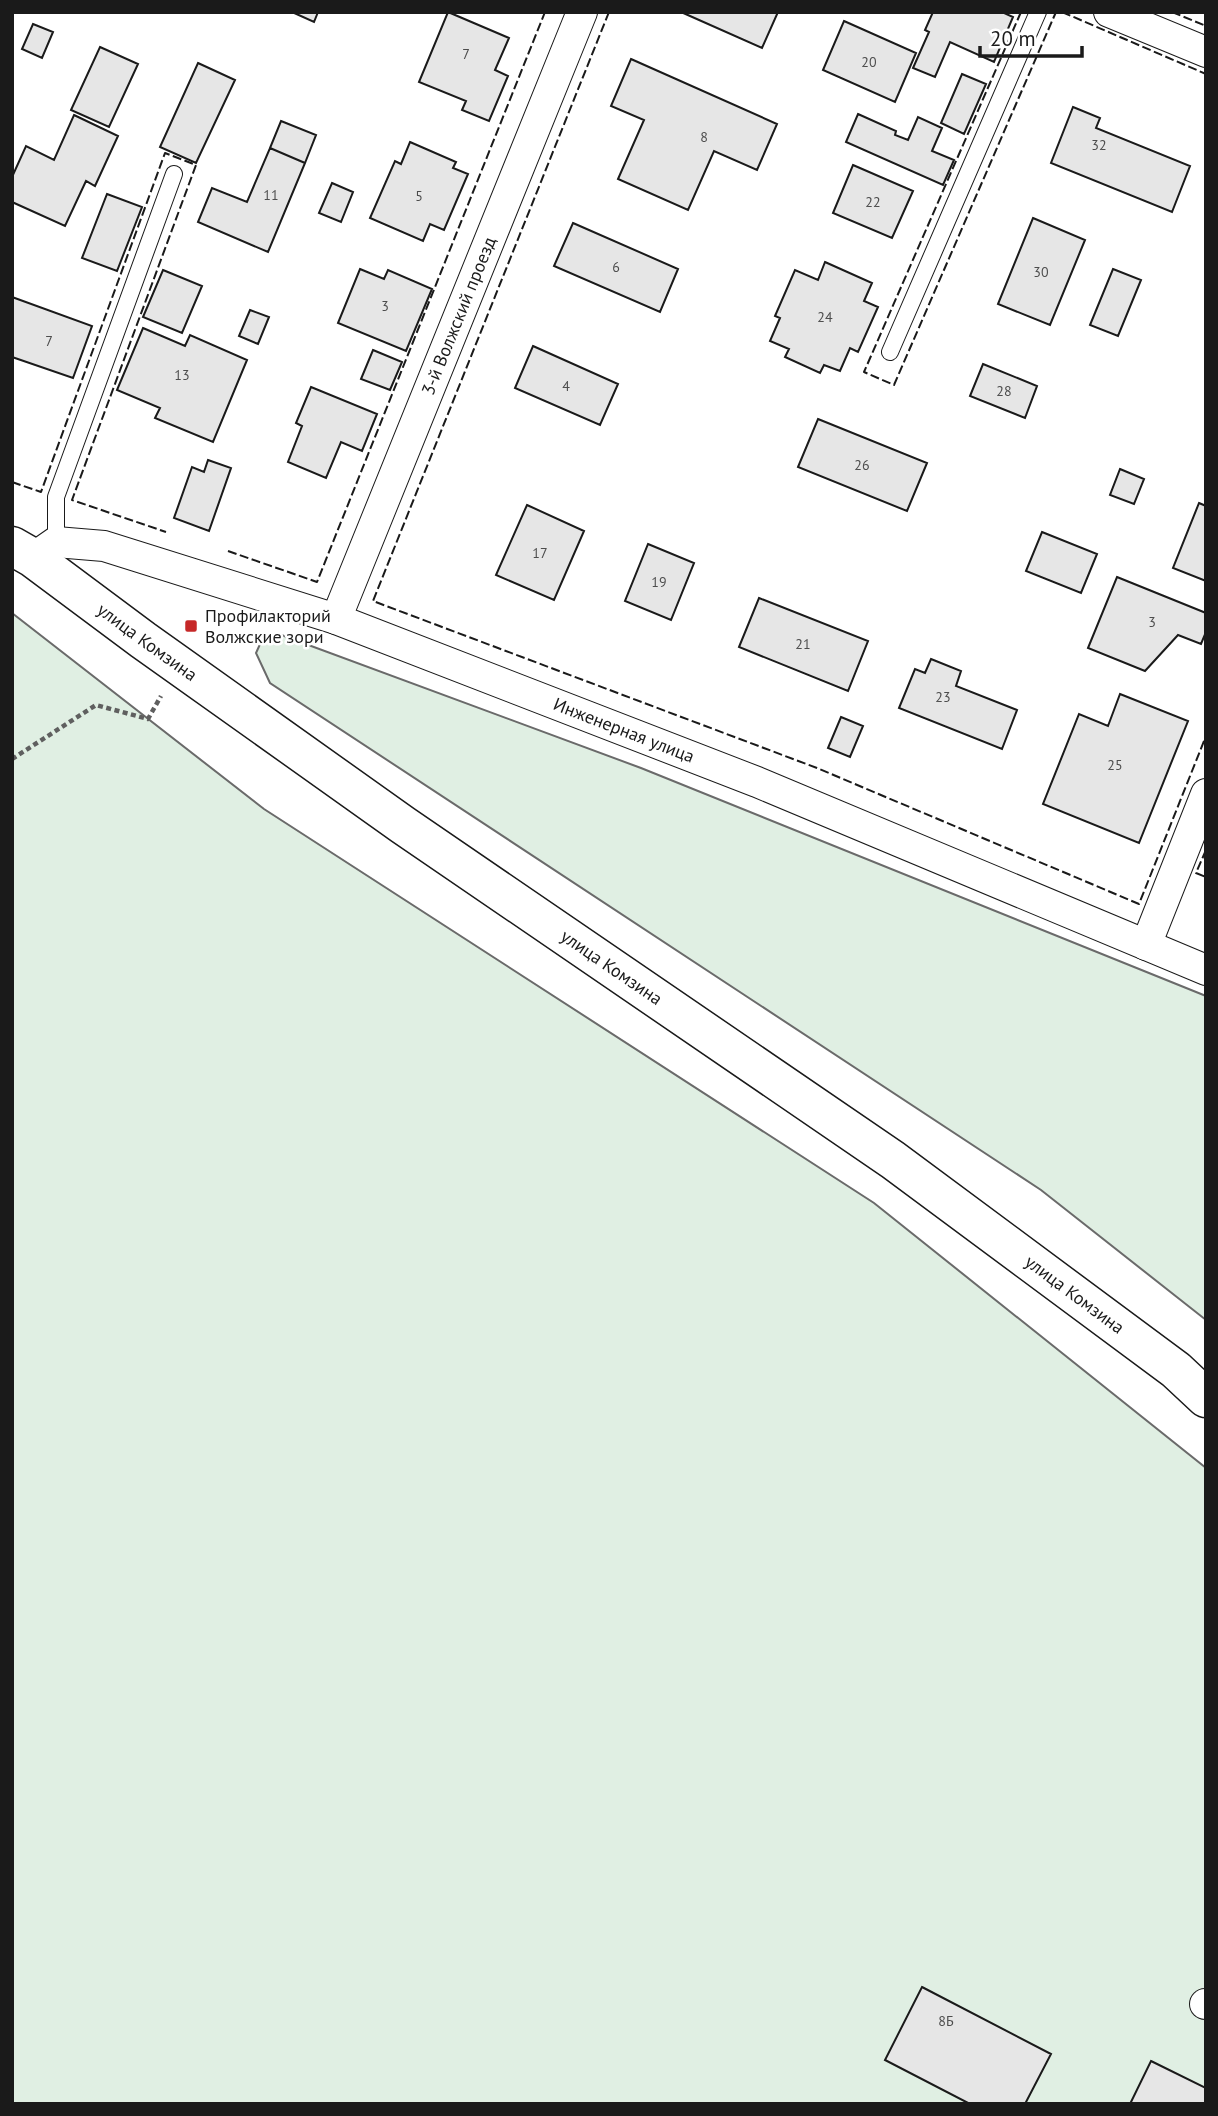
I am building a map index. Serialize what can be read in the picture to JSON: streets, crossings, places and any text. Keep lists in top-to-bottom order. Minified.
{"streets":{"main road":["улица Комзина"],"street":["3-й Волжский проезд","Инженерная улица"]},"crossings":[["3-й Волжский проезд","Инженерная улица"],["улица Комзина","Инженерная улица"]],"places":{"transit":["Профилакторий Волжские зори"]},"house_numbers":["7","20","8","32","11","5","22","6","30","3","24","7","13","4","28","26","17","19","3","21","23","25","8Б"],"scale_bar":"20 m"}
